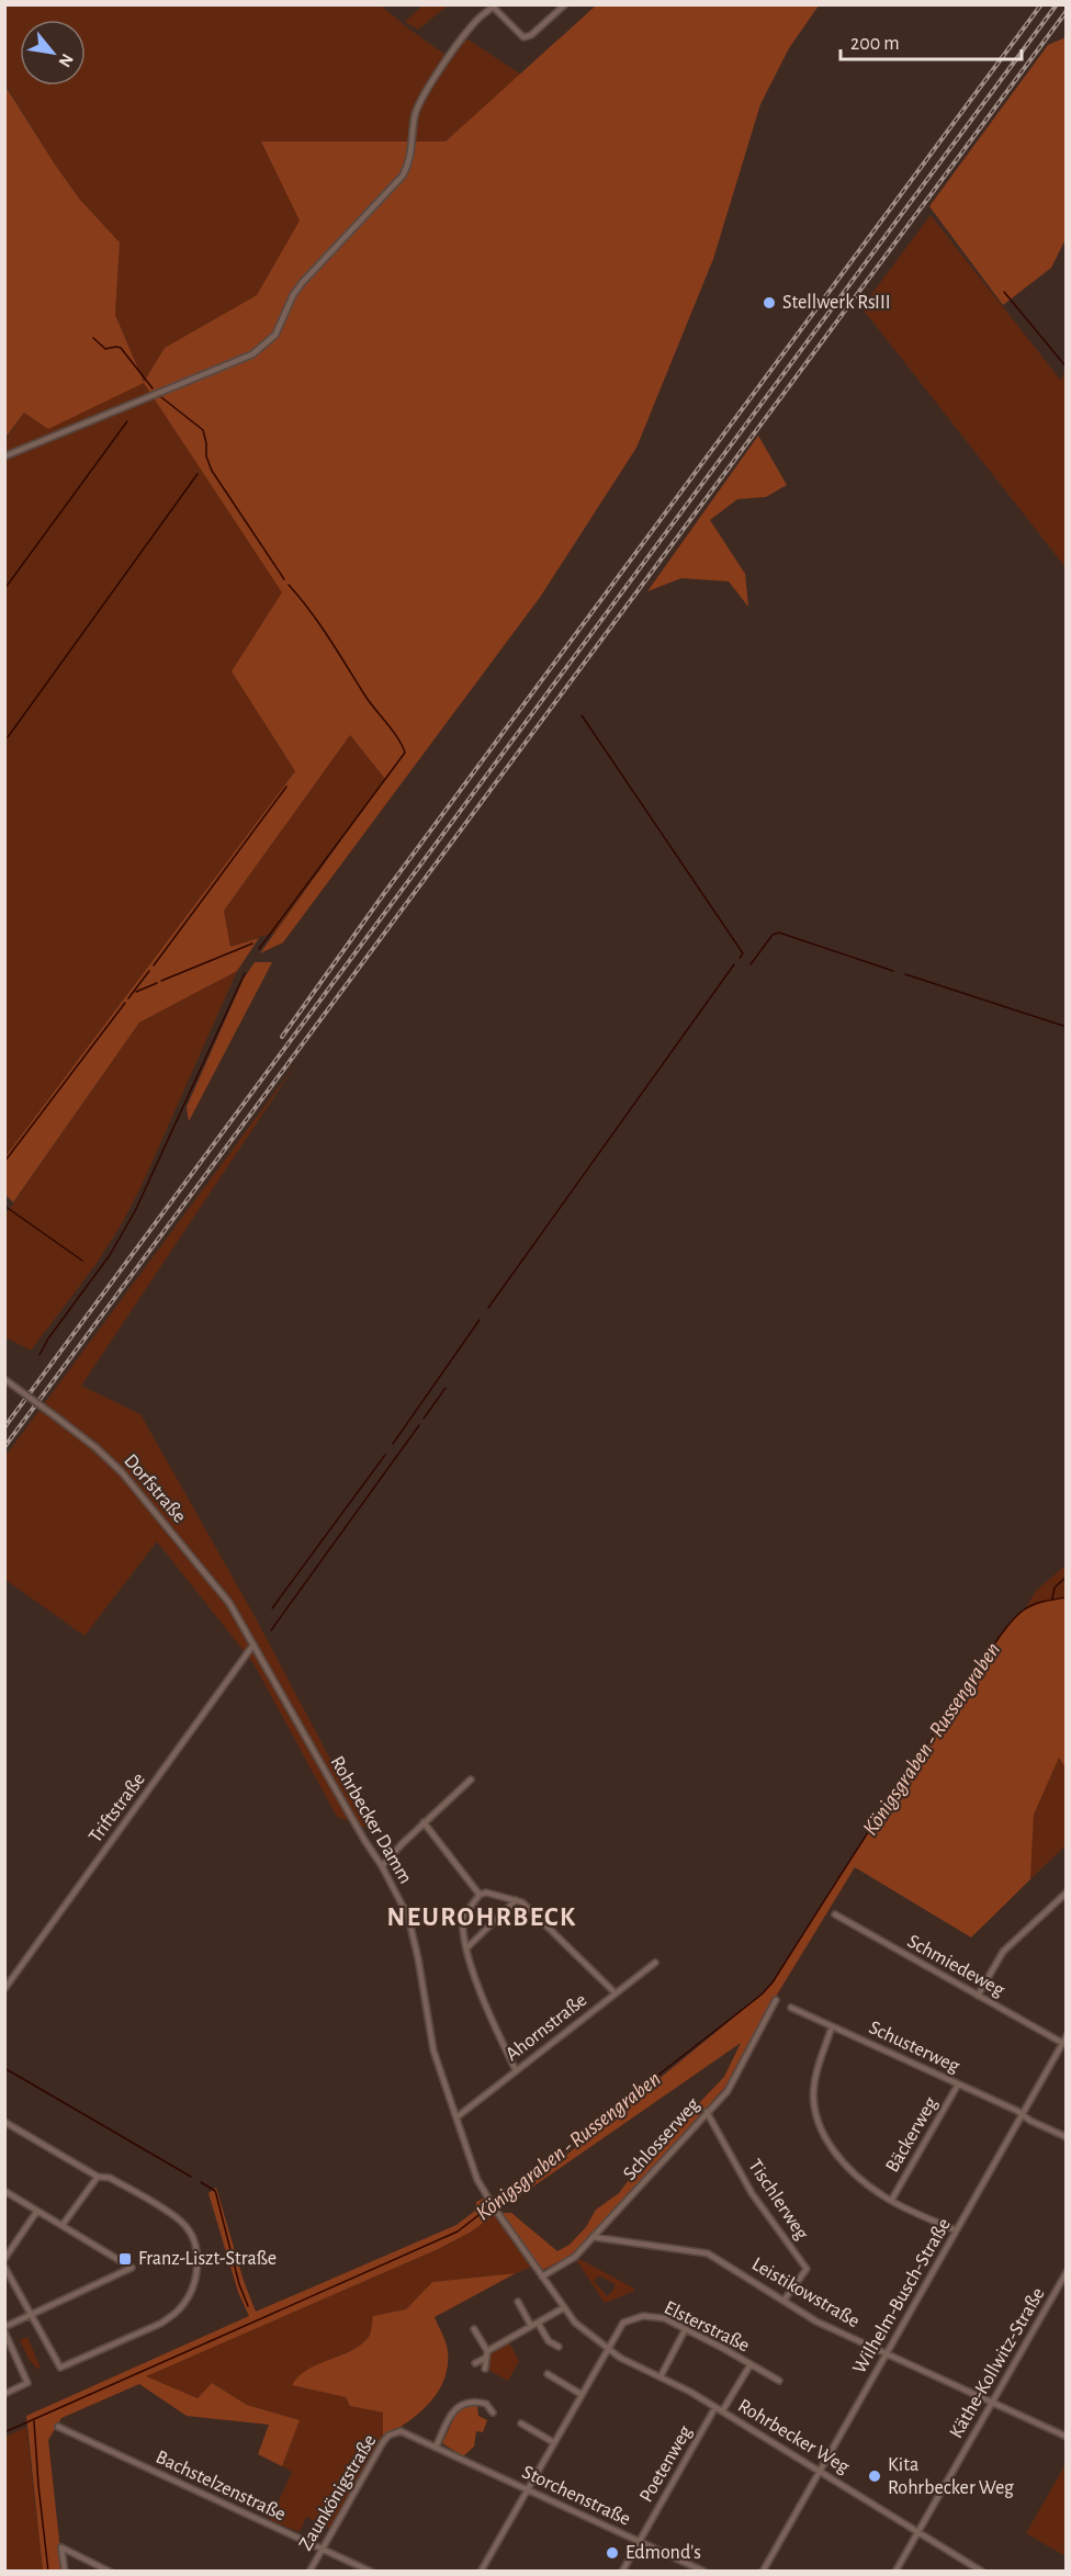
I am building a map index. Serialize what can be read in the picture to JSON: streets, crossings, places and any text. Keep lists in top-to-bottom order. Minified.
{"streets":{"street":["Dorfstraße","Triftstraße","Rohrbecker Damm","Schmiedeweg","Ahornstraße","Schusterweg","Bäckerweg","Schlosserweg","Tischlerweg","Leistikowstraße","Wilhelm-Busch-Straße","Elsterstraße","Käthe-Kollwitz-Straße","Rohrbecker Weg","Poetenweg","Bachstelzenstraße","Zaunkönigstraße","Storchenstraße"]},"crossings":[["Dorfstraße","Triftstraße"],["Dorfstraße","Rohrbecker Damm"],["Triftstraße","Rohrbecker Damm"],["Rohrbecker Damm","Ahornstraße"],["Rohrbecker Damm","Schlosserweg"],["Rohrbecker Damm","Rohrbecker Weg"],["Schmiedeweg","Wilhelm-Busch-Straße"],["Schusterweg","Bäckerweg"],["Schusterweg","Wilhelm-Busch-Straße"],["Schlosserweg","Tischlerweg"],["Schlosserweg","Leistikowstraße"],["Schlosserweg","Rohrbecker Weg"],["Tischlerweg","Leistikowstraße"],["Leistikowstraße","Wilhelm-Busch-Straße"],["Leistikowstraße","Käthe-Kollwitz-Straße"],["Wilhelm-Busch-Straße","Rohrbecker Weg"],["Elsterstraße","Rohrbecker Weg"],["Elsterstraße","Storchenstraße"],["Käthe-Kollwitz-Straße","Rohrbecker Weg"],["Rohrbecker Weg","Poetenweg"],["Poetenweg","Storchenstraße"],["Bachstelzenstraße","Zaunkönigstraße"],["Zaunkönigstraße","Storchenstraße"]],"districts":["NEUROHRBECK"],"water":["Königsgraben - Russengraben"],"places":{"other":["Stellwerk RsIII","Kita Rohrbecker Weg","Edmond's"],"transit":["Franz-Liszt-Straße"]},"scale_bar":"200 m","north":"bottom right"}
